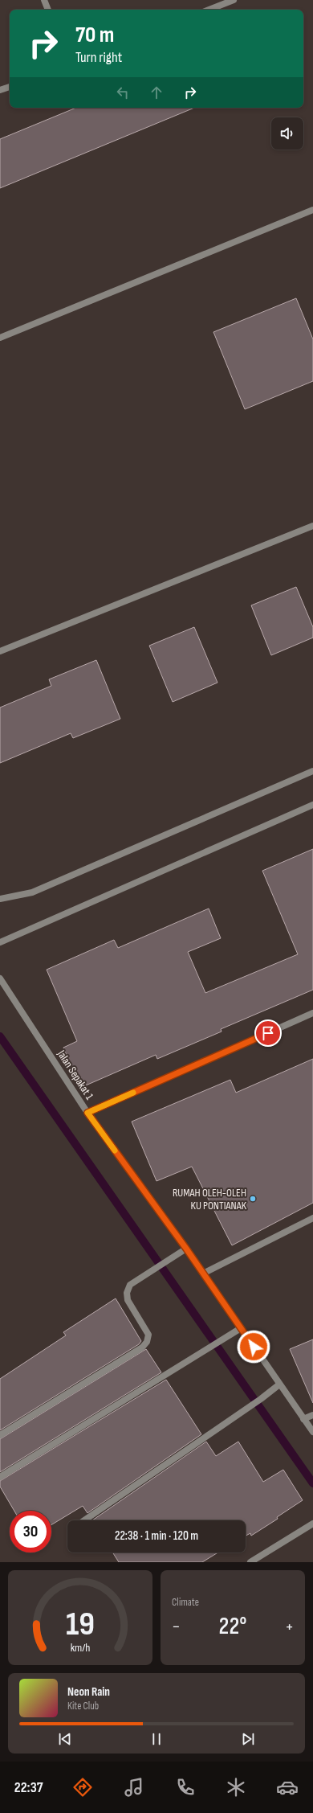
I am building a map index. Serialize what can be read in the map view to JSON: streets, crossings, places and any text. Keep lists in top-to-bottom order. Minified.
{"streets":{"street":["Jalan Sepakat 1"]},"places":["RUMAH OLEH-OLEH KU PONTIANAK"],"page":{"turn":["70 m","Turn right"],"limit":"30","trip":"22:38 · 1 min · 120 m","tile":"Climate","heat":["−","22°","+"],"song":["Neon Rain","Kite Club"],"tabs":"22:37","gauge":["19","km/h"]}}
